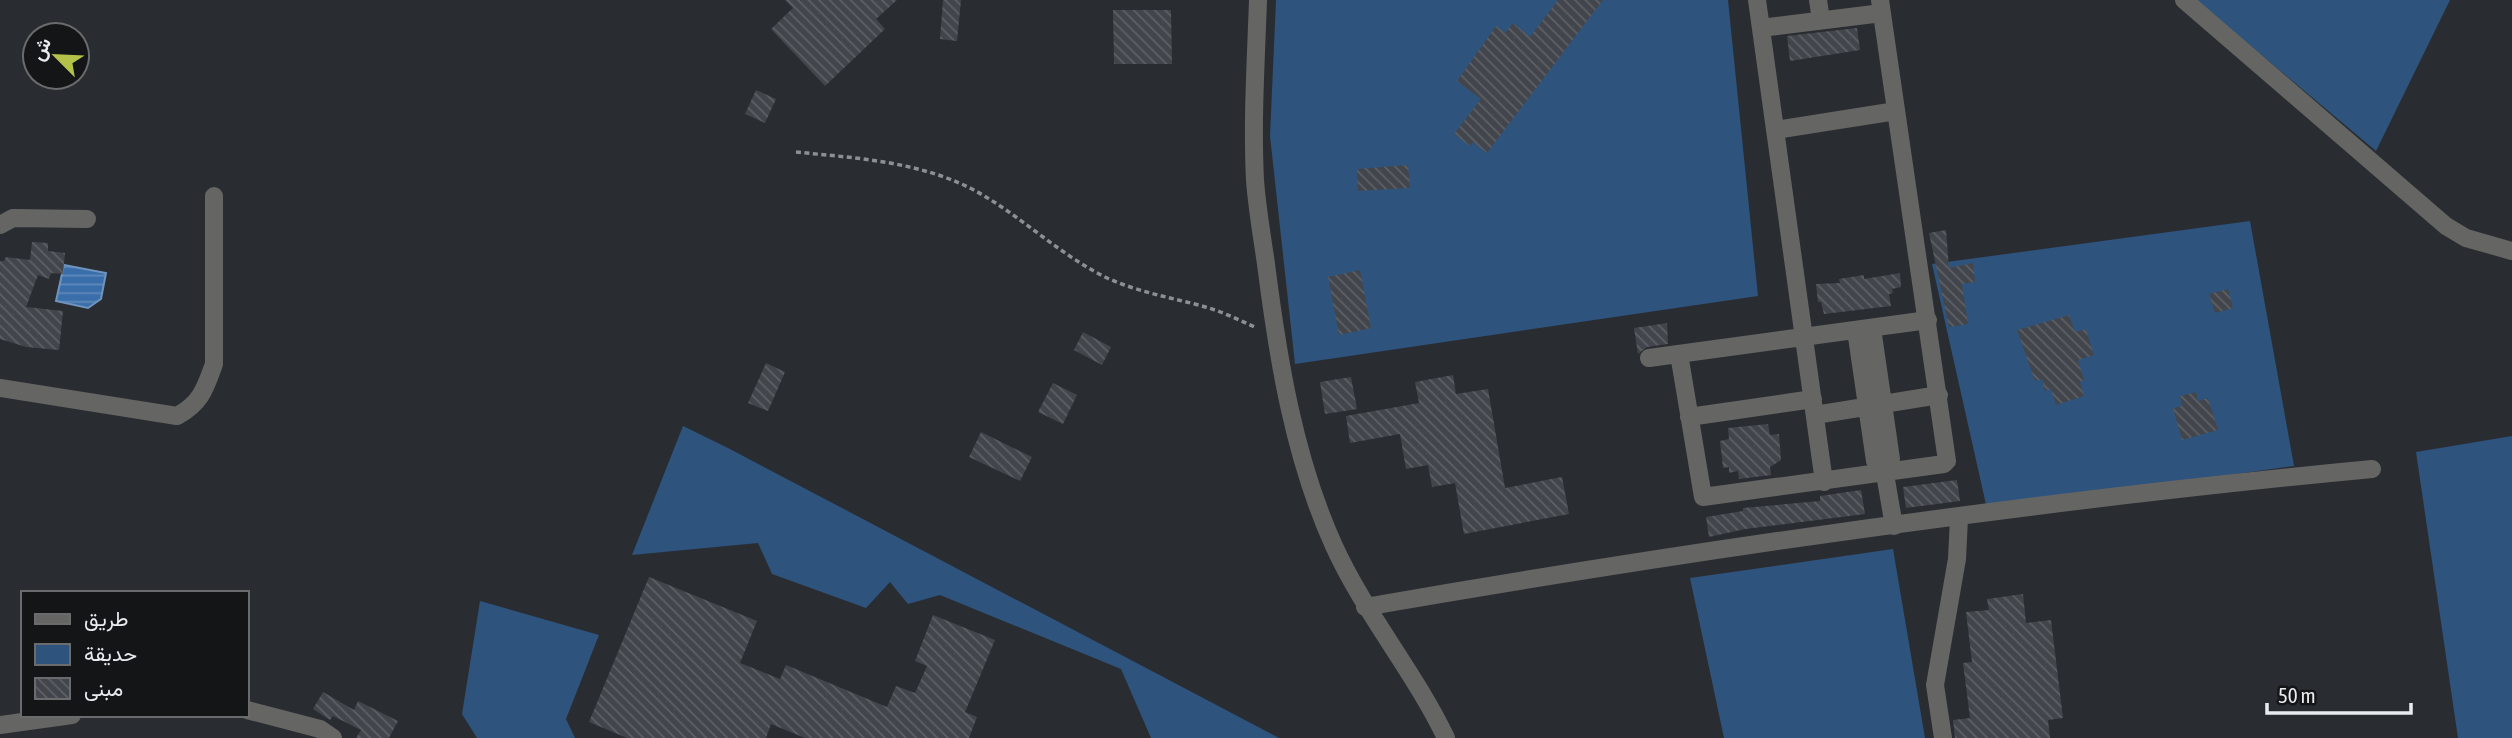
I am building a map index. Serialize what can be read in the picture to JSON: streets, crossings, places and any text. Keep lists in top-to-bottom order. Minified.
{"legend":["طريق","حديقة","مبنى"],"scale_bar":"50 m","north":"top left"}
